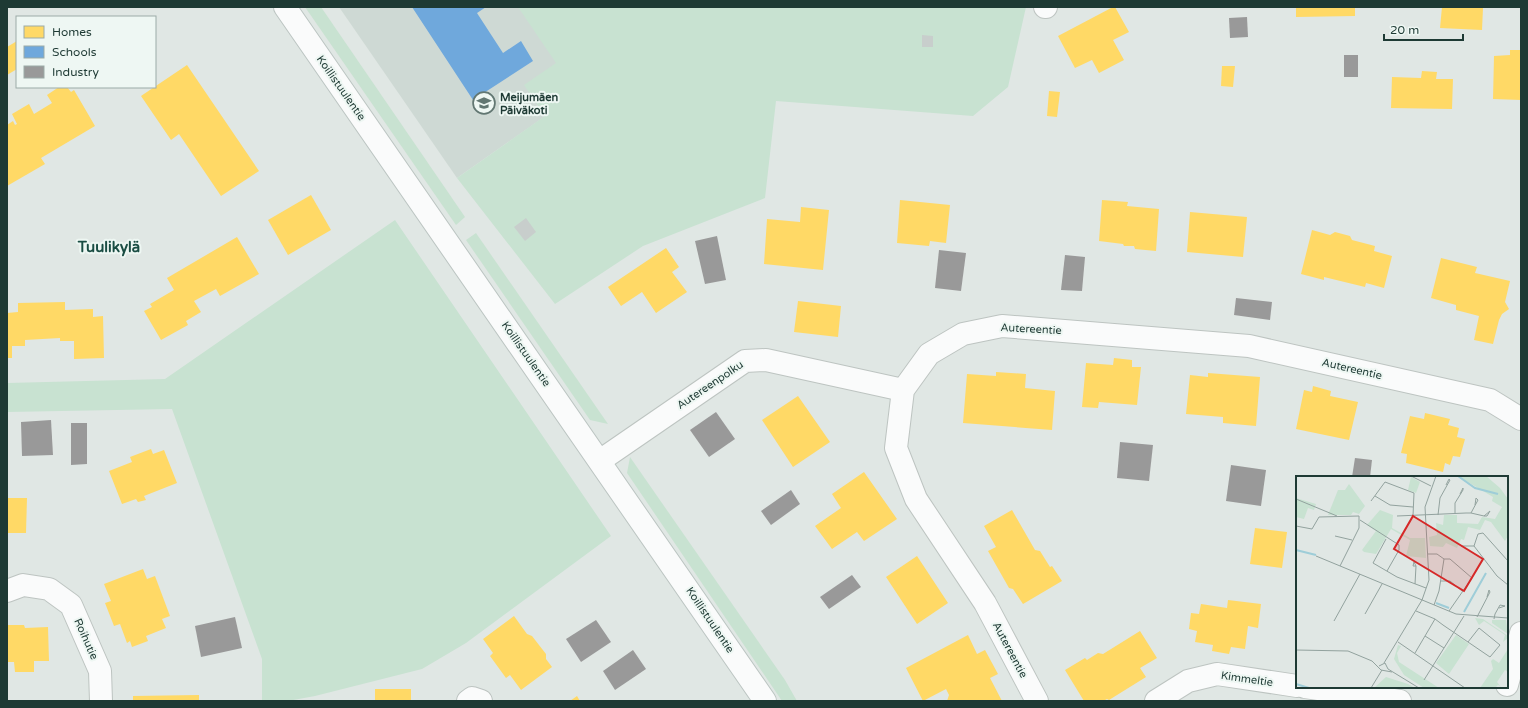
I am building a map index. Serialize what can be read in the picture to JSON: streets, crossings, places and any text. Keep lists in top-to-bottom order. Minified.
{"streets":{"street":["Koillistuulentie","Autereentie","Autereenpolku","Roihutie","Kimmeltie"]},"crossings":[["Koillistuulentie","Autereenpolku"],["Autereentie","Autereenpolku"]],"districts":["Tuulikylä"],"places":{"school or university":["Meijumäen Päiväkoti"]},"legend":["Homes","Schools","Industry"],"scale_bar":"20 m"}
